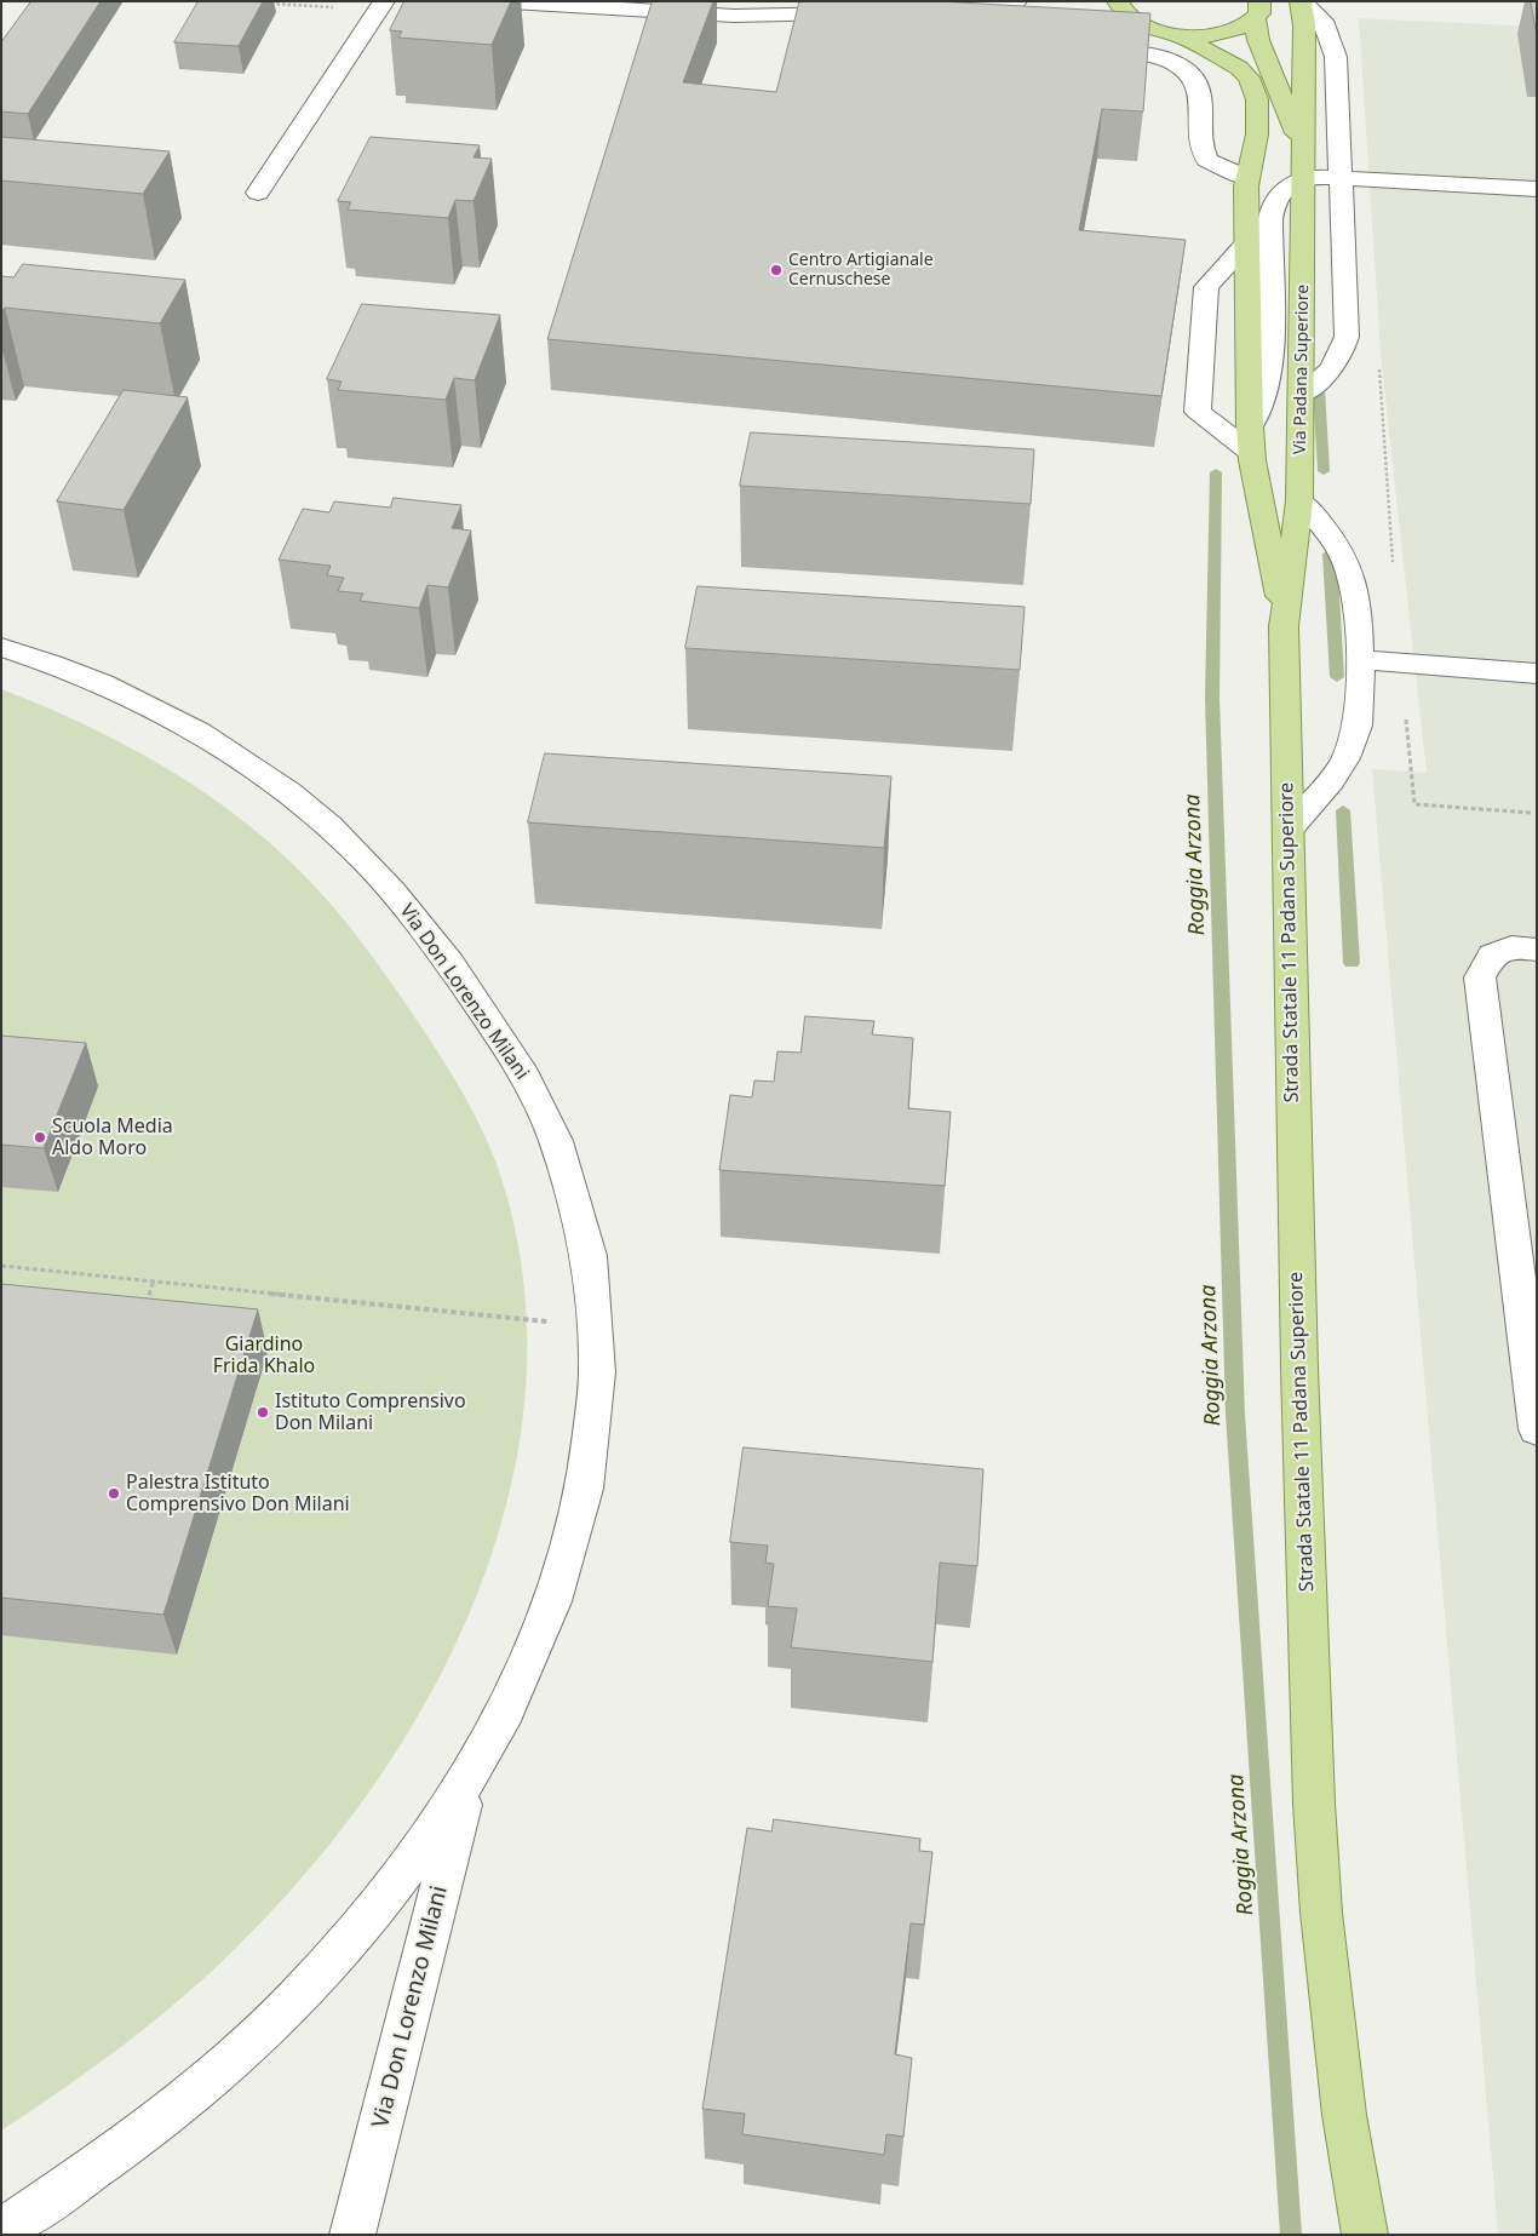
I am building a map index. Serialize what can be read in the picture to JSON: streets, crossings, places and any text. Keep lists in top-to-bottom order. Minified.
{"streets":{"main road":["Via Padana Superiore","Strada Statale 11 Padana Superiore"],"street":["Via Don Lorenzo Milani"]},"crossings":[["Via Padana Superiore","Strada Statale 11 Padana Superiore"]],"water":["Roggia Arzona"],"parks":["Giardino Frida Khalo"],"places":["Centro Artigianale Cernuschese","Scuola Media Aldo Moro","Istituto Comprensivo Don Milani","Palestra Istituto Comprensivo Don Milani"]}
